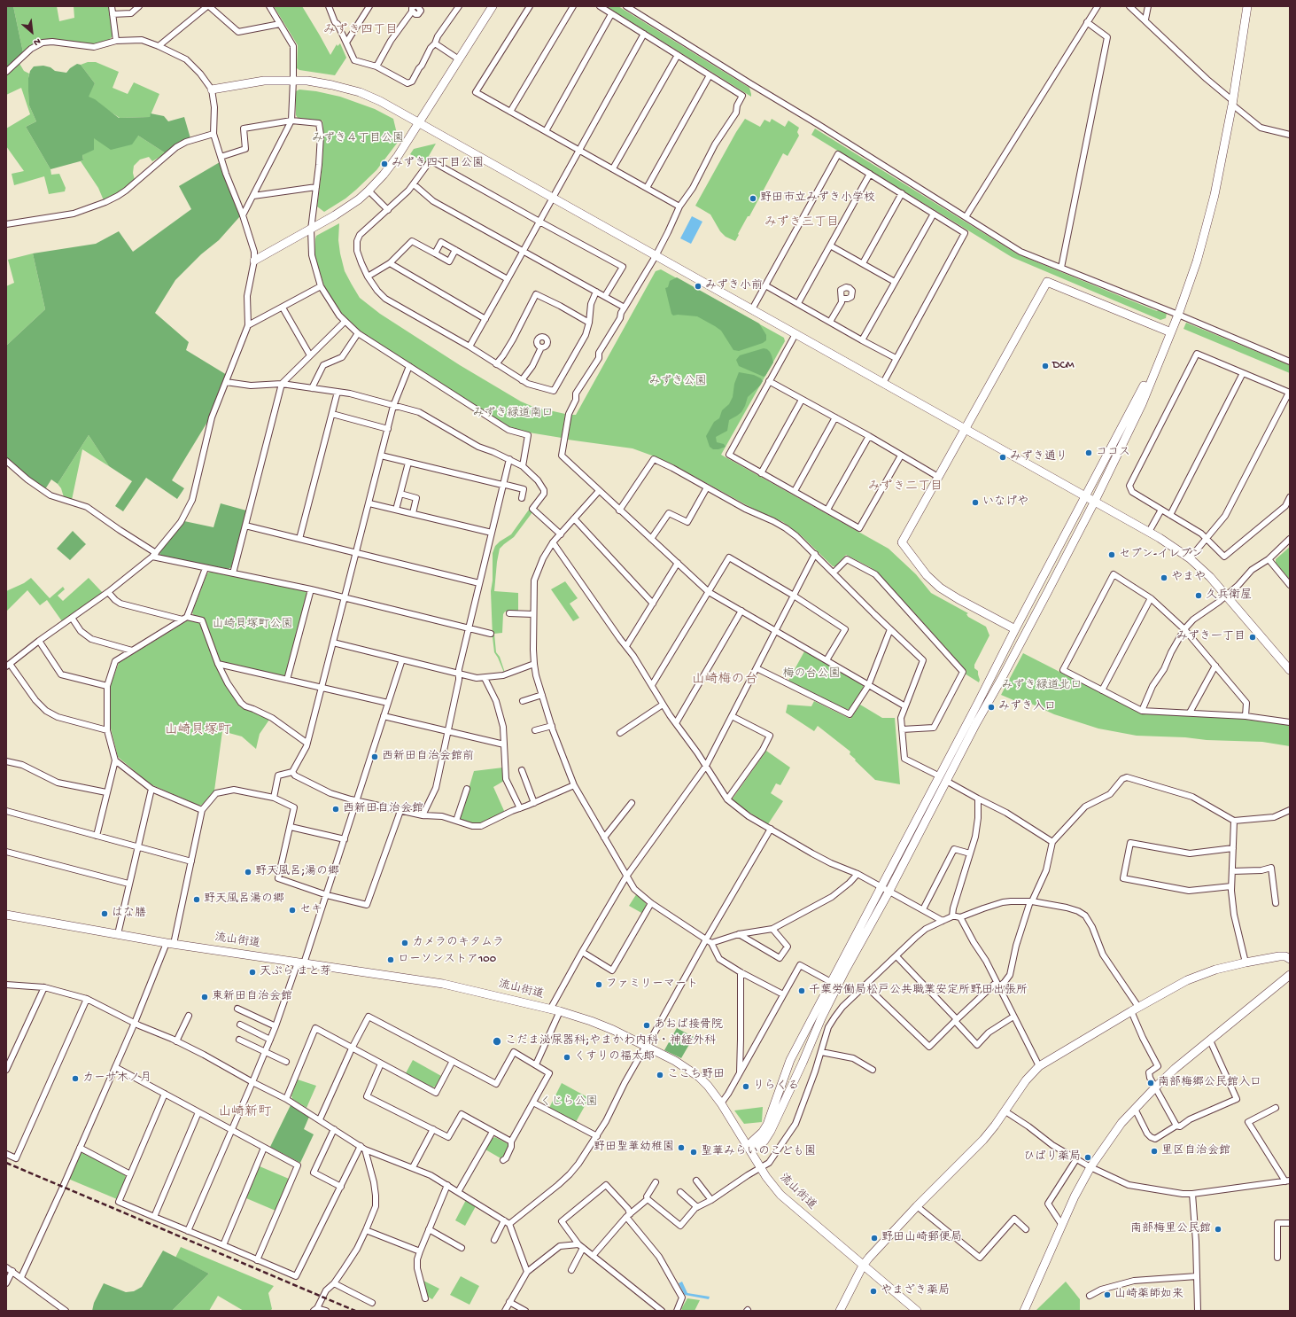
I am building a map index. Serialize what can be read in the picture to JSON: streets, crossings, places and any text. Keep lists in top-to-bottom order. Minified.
{"streets":{"street":["流山街道"]},"districts":["みずき四丁目","みずき三丁目","みずき二丁目","山崎梅の台","山崎貝塚町","山崎新町"],"parks":["みずき４丁目公園","みずき公園","みずき緑道南口","山崎貝塚町公園","梅の台公園","みずき緑道北口","くじら公園"],"places":["みずき四丁目公園","野田市立みずき小学校","みずき小前","DCM","ココス","みずき通り","いなげや","セブン-イレブン","やまや","久兵衛屋","みずき一丁目","みずき入口","西新田自治会館前","西新田自治会館","野天風呂;湯の郷","野天風呂湯の郷","セキ","はな膳","カメラのキタムラ","ローソンストア100","天ぷら まと芽","ファミリーマート","千葉労働局松戸公共職業安定所野田出張所","東新田自治会館","あおば接骨院","こだま泌尿器科;やまかわ内科・神経外科","くすりの福太郎","ここち野田","カーサ木ノ月","南部梅郷公民館入口","りらくる","野田聖華幼稚園","里区自治会館","聖華みらいのこども園","ひばり薬局","南部梅里公民館","野田山崎郵便局","やまざき薬局","山崎薬師如来"],"north":"bottom right"}
